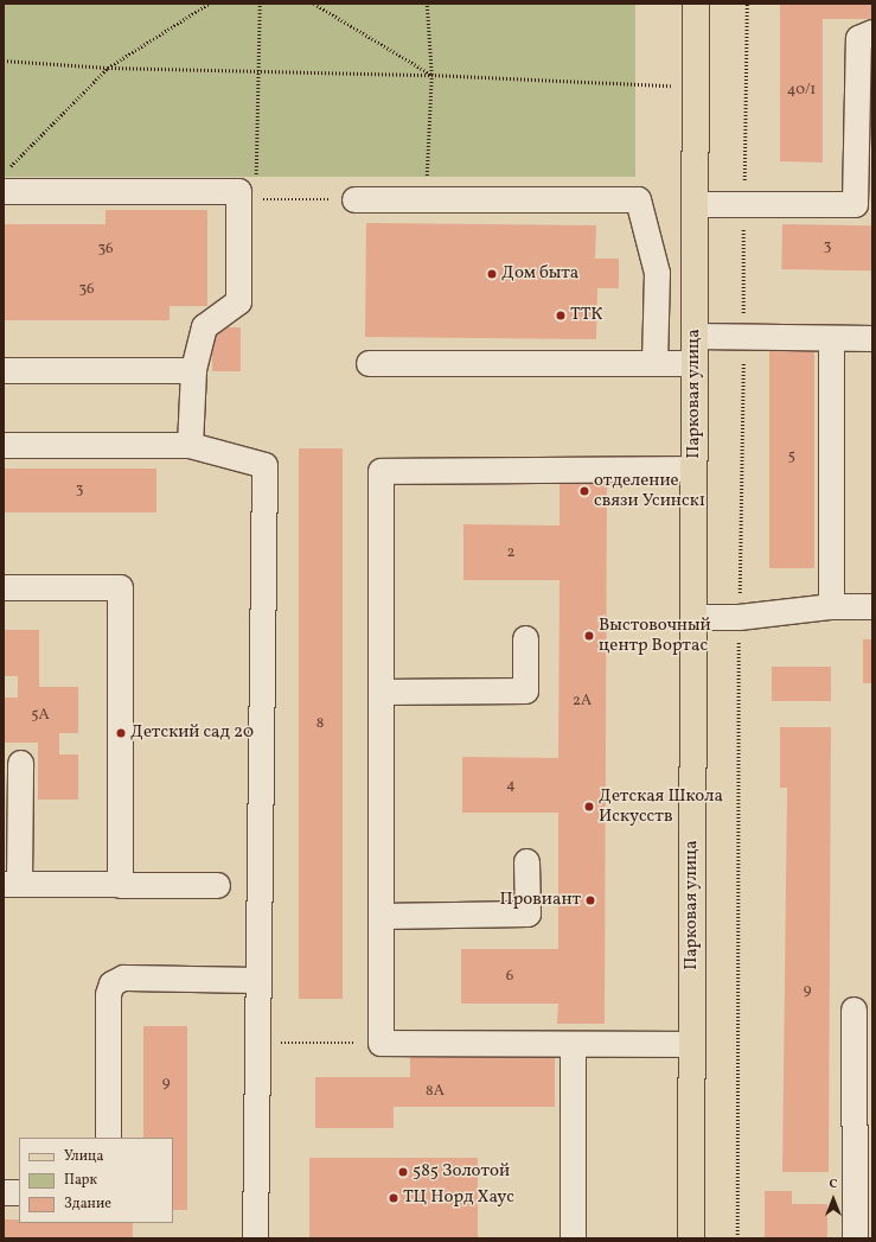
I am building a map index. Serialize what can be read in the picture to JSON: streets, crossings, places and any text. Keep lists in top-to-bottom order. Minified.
{"streets":{"main road":["Парковая улица"]},"places":["Дом быта","ТТК","отделение связи Усинск1","Выстовочный центр Вортас","Детский сад 20","Детская Школа Искусств","Провиант","585 Золотой","ТЦ Норд Хаус"],"house_numbers":["40/1","3","36","36","5","3","2","2А","5А","8","4","6","9","9","8А"],"legend":["Улица","Парк","Здание"],"north":"top"}
